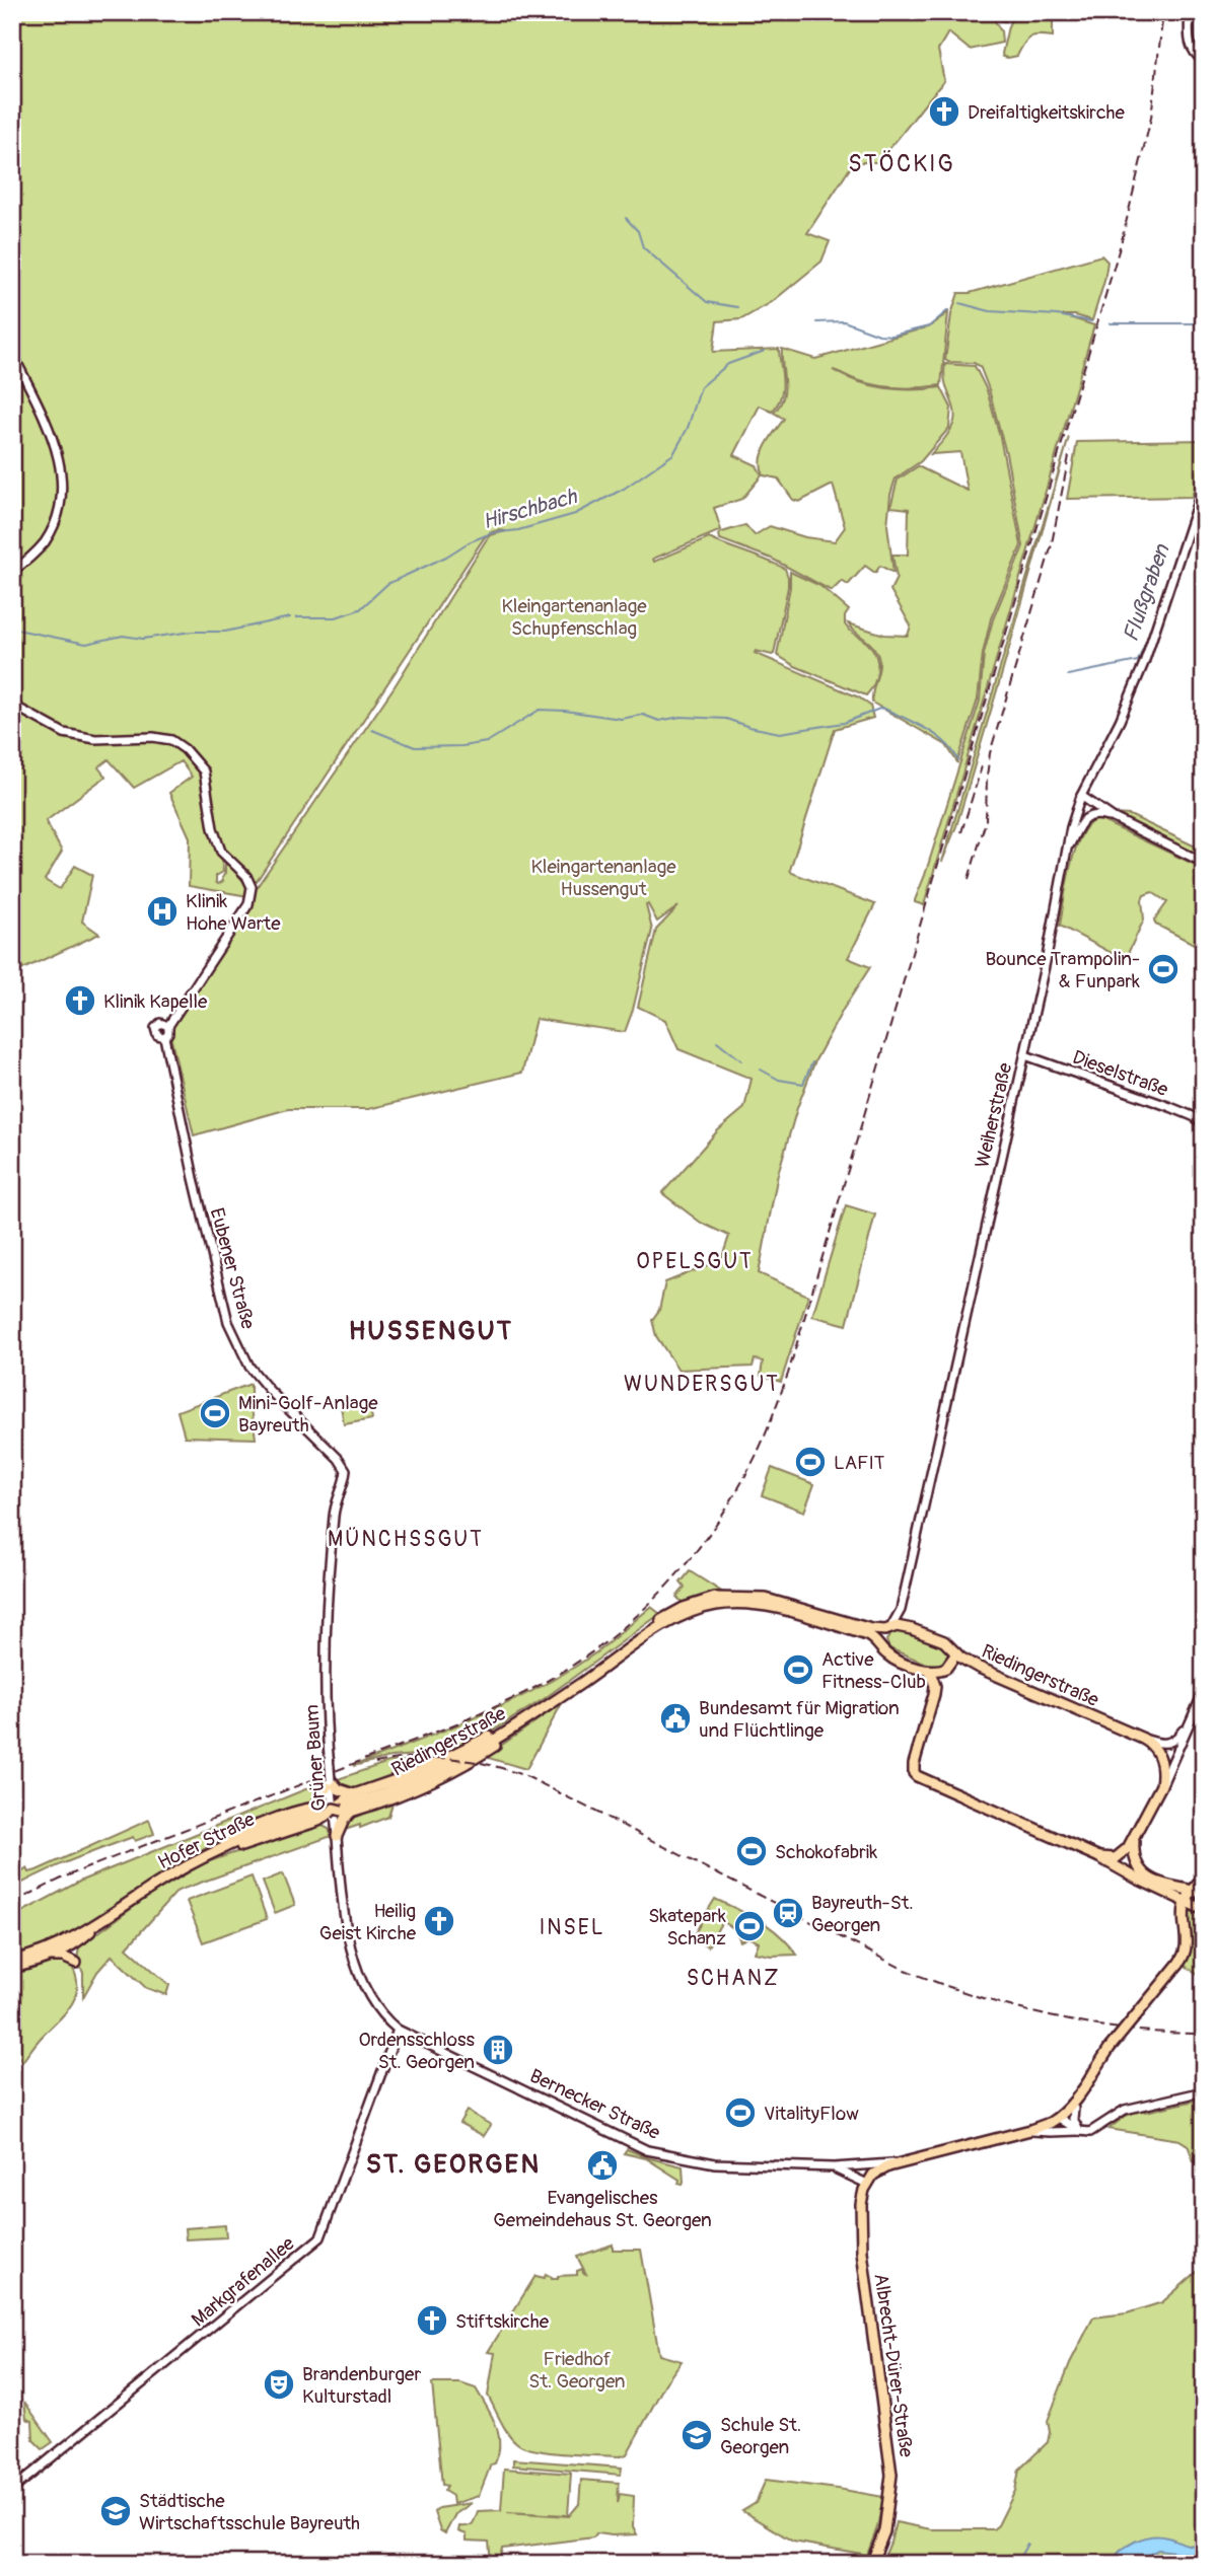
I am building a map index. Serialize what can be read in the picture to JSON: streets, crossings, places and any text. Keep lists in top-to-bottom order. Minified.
{"streets":{"main road":["Riedingerstraße","Hofer Straße","Albrecht-Dürer-Straße"],"street":["Dieselstraße","Weiherstraße","Eubener Straße","Grüner Baum","Bernecker Straße","Markgrafenallee"]},"crossings":[["Dieselstraße","Weiherstraße"],["Weiherstraße","Riedingerstraße"],["Eubener Straße","Grüner Baum"],["Riedingerstraße","Grüner Baum"],["Riedingerstraße","Hofer Straße"],["Grüner Baum","Hofer Straße"],["Grüner Baum","Bernecker Straße"],["Grüner Baum","Markgrafenallee"],["Bernecker Straße","Markgrafenallee"],["Bernecker Straße","Albrecht-Dürer-Straße"]],"districts":["STÖCKIG","OPELSGUT","HUSSENGUT","WUNDERSGUT","MÜNCHSSGUT","INSEL","SCHANZ","ST. GEORGEN"],"water":["Hirschbach","Flußgraben"],"parks":["Kleingartenanlage Schupfenschlag","Kleingartenanlage Hussengut","Friedhof St. Georgen"],"places":{"church":["Dreifaltigkeitskirche","Klinik Kapelle","Heilig Geist Kirche","Stiftskirche"],"hospital":["Klinik Hohe Warte"],"sports":["Bounce Trampolin- & Funpark","Mini-Golf-Anlage Bayreuth","LAFIT","Active Fitness-Club","Schokofabrik","Skatepark Schanz","VitalityFlow"],"public building":["Bundesamt für Migration und Flüchtlinge","Evangelisches Gemeindehaus St. Georgen"],"station":["Bayreuth-St. Georgen"],"building":["Ordensschloss St. Georgen"],"theatre":["Brandenburger Kulturstadl"],"school or university":["Schule St. Georgen","Städtische Wirtschaftsschule Bayreuth"]}}
